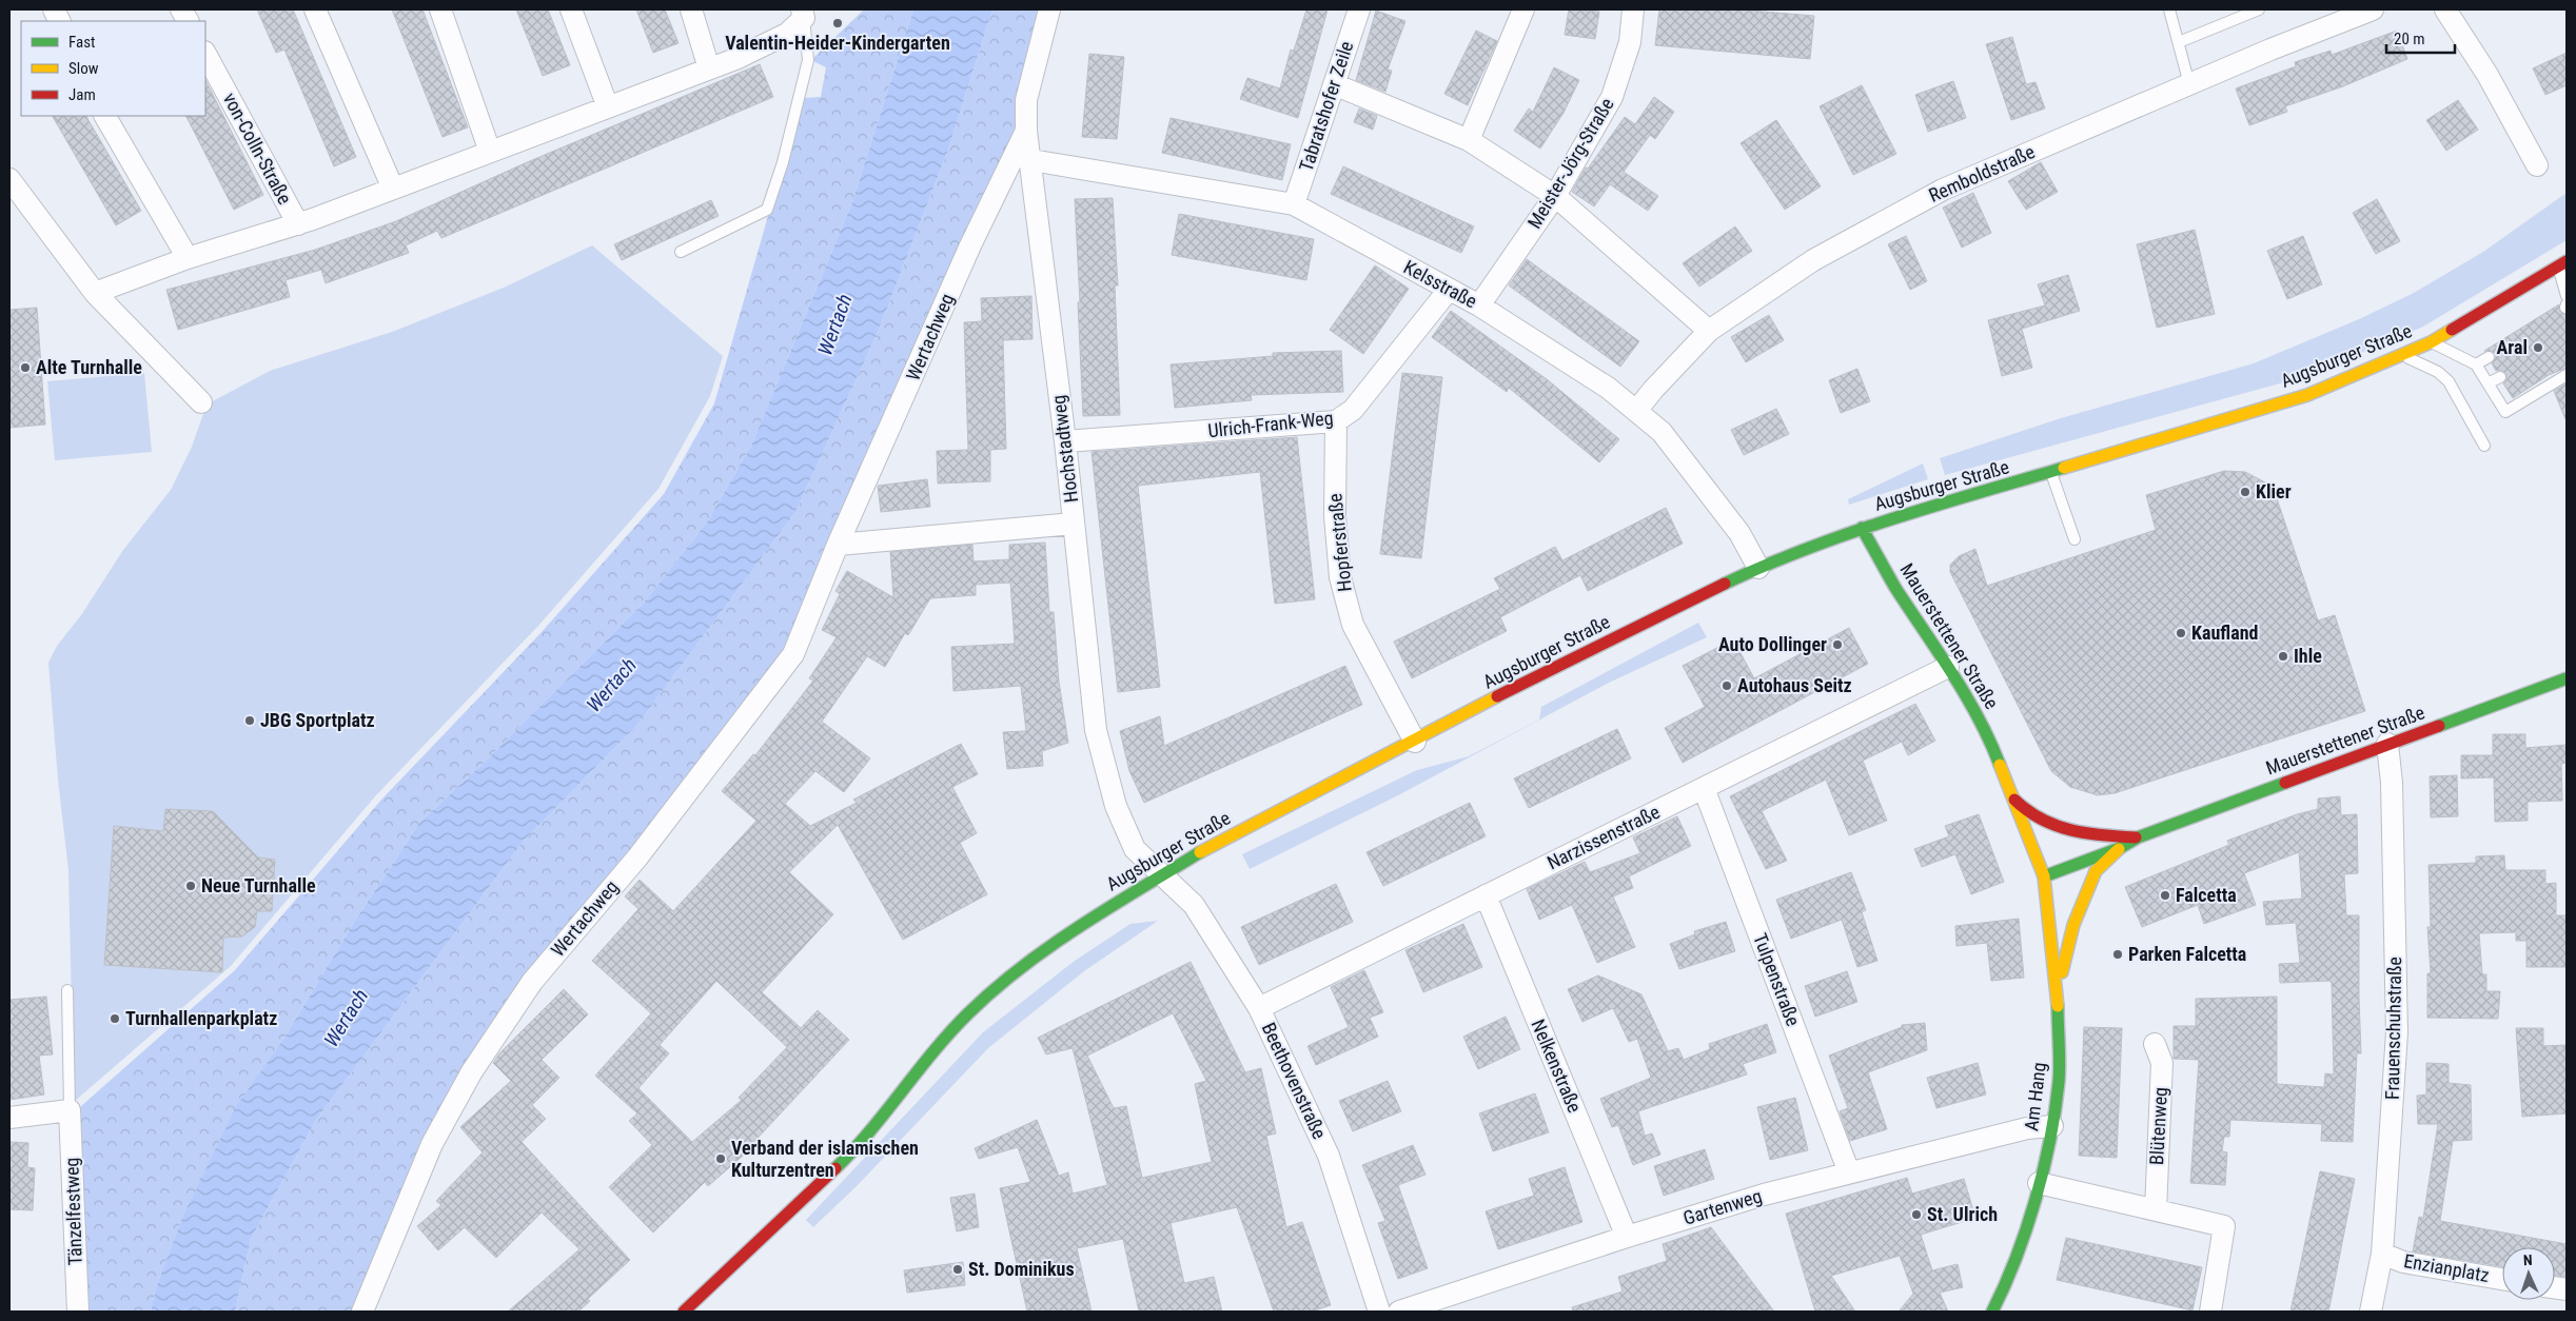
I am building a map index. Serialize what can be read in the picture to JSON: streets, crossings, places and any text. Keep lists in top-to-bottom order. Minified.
{"streets":{"main road":["Augsburger Straße","Mauerstettener Straße","Am Hang"],"street":["Tabratshofer Zeile","von-Colln-Straße","Meister-Jörg-Straße","Remboldstraße","Kelsstraße","Wertachweg","Ulrich-Frank-Weg","Hochstadtweg","Hopferstraße","Narzissenstraße","Tulpenstraße","Frauenschuhstraße","Nelkenstraße","Beethovenstraße","Blütenweg","Gartenweg","Tänzelfestweg","Enzianplatz"]},"crossings":[["Tabratshofer Zeile","Kelsstraße"],["Meister-Jörg-Straße","Kelsstraße"],["Remboldstraße","Kelsstraße"],["Kelsstraße","Augsburger Straße"],["Kelsstraße","Ulrich-Frank-Weg"],["Kelsstraße","Hochstadtweg"],["Wertachweg","Hochstadtweg"],["Augsburger Straße","Hochstadtweg"],["Augsburger Straße","Hopferstraße"],["Augsburger Straße","Mauerstettener Straße"],["Augsburger Straße","Beethovenstraße"],["Ulrich-Frank-Weg","Hochstadtweg"],["Ulrich-Frank-Weg","Hopferstraße"],["Hochstadtweg","Beethovenstraße"],["Mauerstettener Straße","Narzissenstraße"],["Mauerstettener Straße","Frauenschuhstraße"],["Mauerstettener Straße","Am Hang"],["Narzissenstraße","Tulpenstraße"],["Narzissenstraße","Nelkenstraße"],["Narzissenstraße","Beethovenstraße"],["Tulpenstraße","Gartenweg"],["Frauenschuhstraße","Enzianplatz"],["Nelkenstraße","Gartenweg"],["Am Hang","Gartenweg"]],"water":["Wertach"],"places":["Valentin-Heider-Kindergarten","Aral","Alte Turnhalle","Klier","Kaufland","Auto Dollinger","Ihle","Autohaus Seitz","JBG Sportplatz","Neue Turnhalle","Falcetta","Parken Falcetta","Turnhallenparkplatz","Verband der islamischen Kulturzentren","St. Ulrich","St. Dominikus"],"legend":["Fast","Slow","Jam"],"scale_bar":"20 m","north":"top"}
